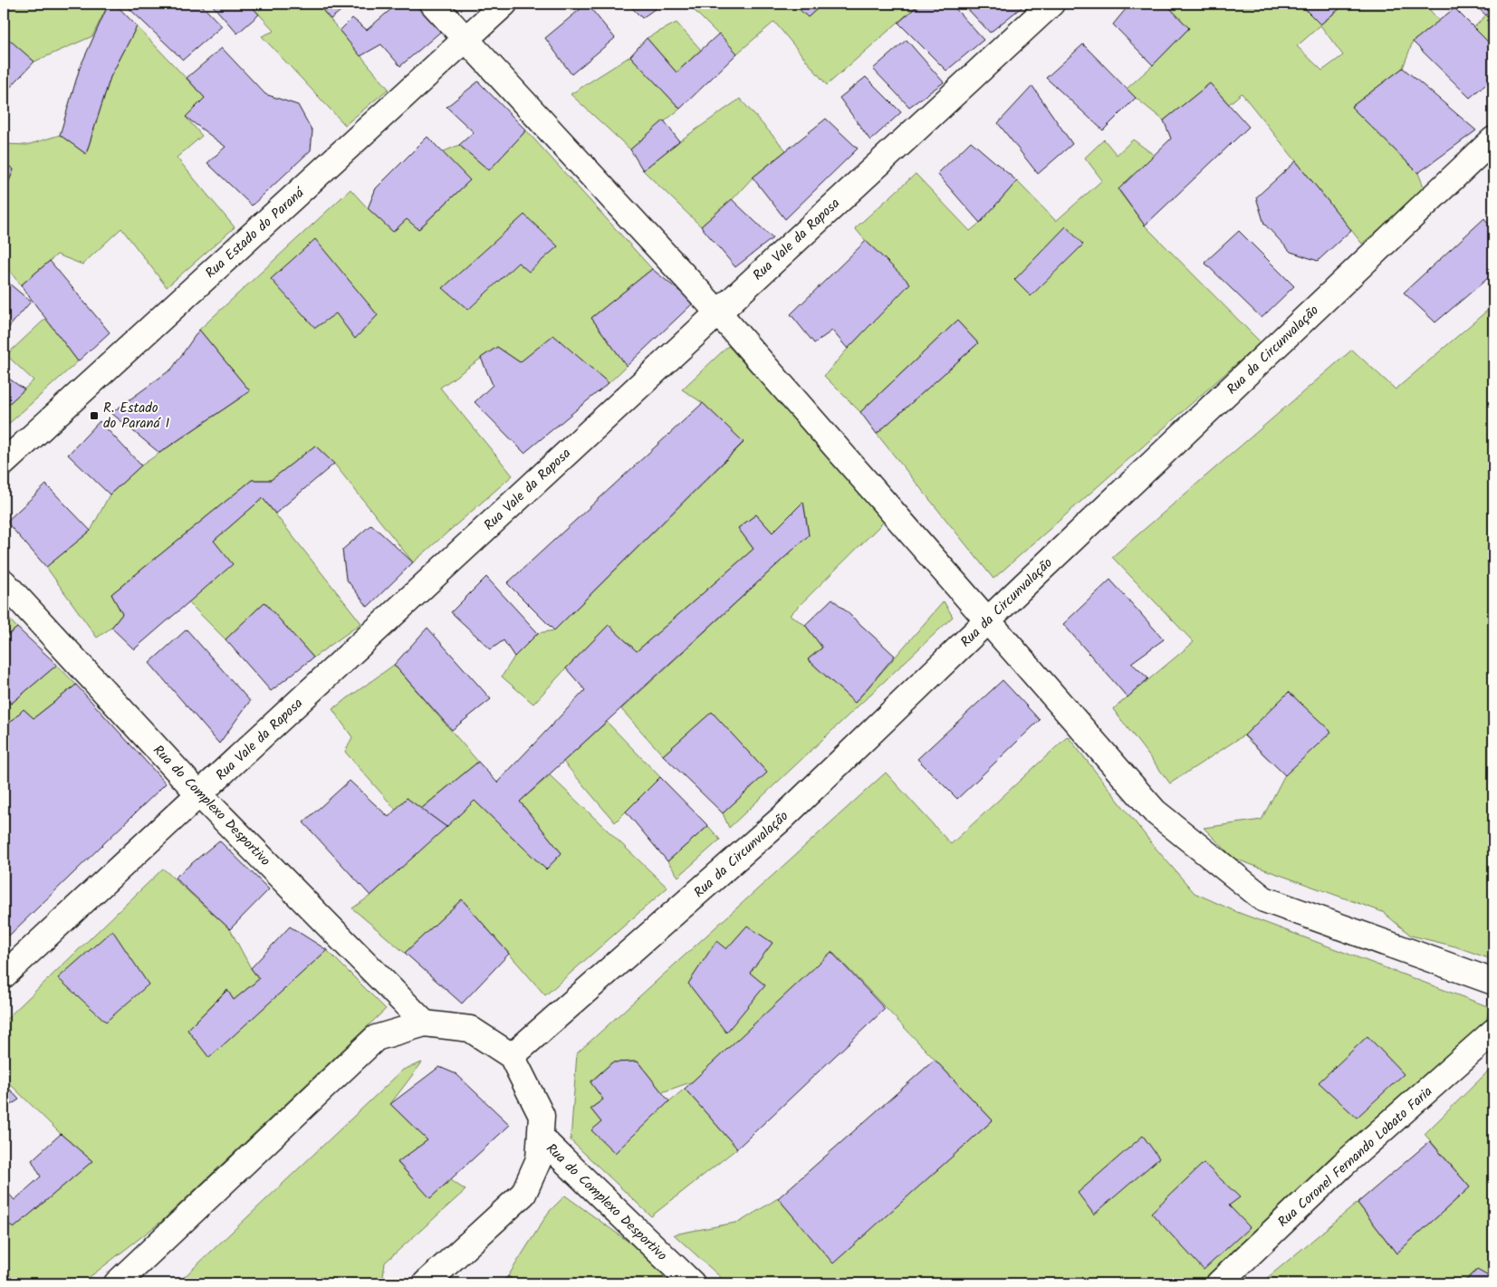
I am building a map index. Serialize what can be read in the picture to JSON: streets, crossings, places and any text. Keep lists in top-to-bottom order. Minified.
{"streets":{"street":["Rua Estado do Paraná","Rua Vale da Raposa","Rua da Circunvalação","Rua do Complexo Desportivo","Rua Coronel Fernando Lobato Faria"]},"crossings":[["Rua Vale da Raposa","Rua do Complexo Desportivo"]],"places":{"transit":["R. Estado do Paraná 1"]}}
